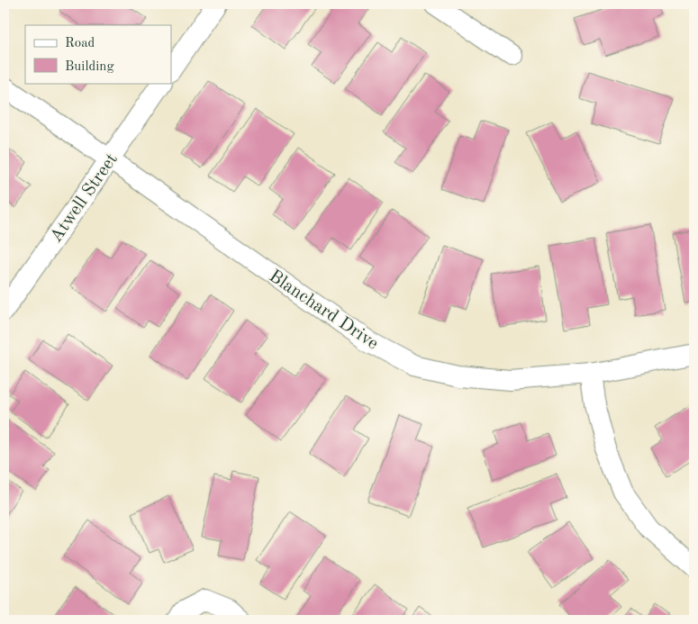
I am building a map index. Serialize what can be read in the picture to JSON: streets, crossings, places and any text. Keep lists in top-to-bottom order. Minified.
{"streets":{"street":["Atwell Street","Blanchard Drive"]},"crossings":[["Atwell Street","Blanchard Drive"]],"legend":["Road","Building"]}
